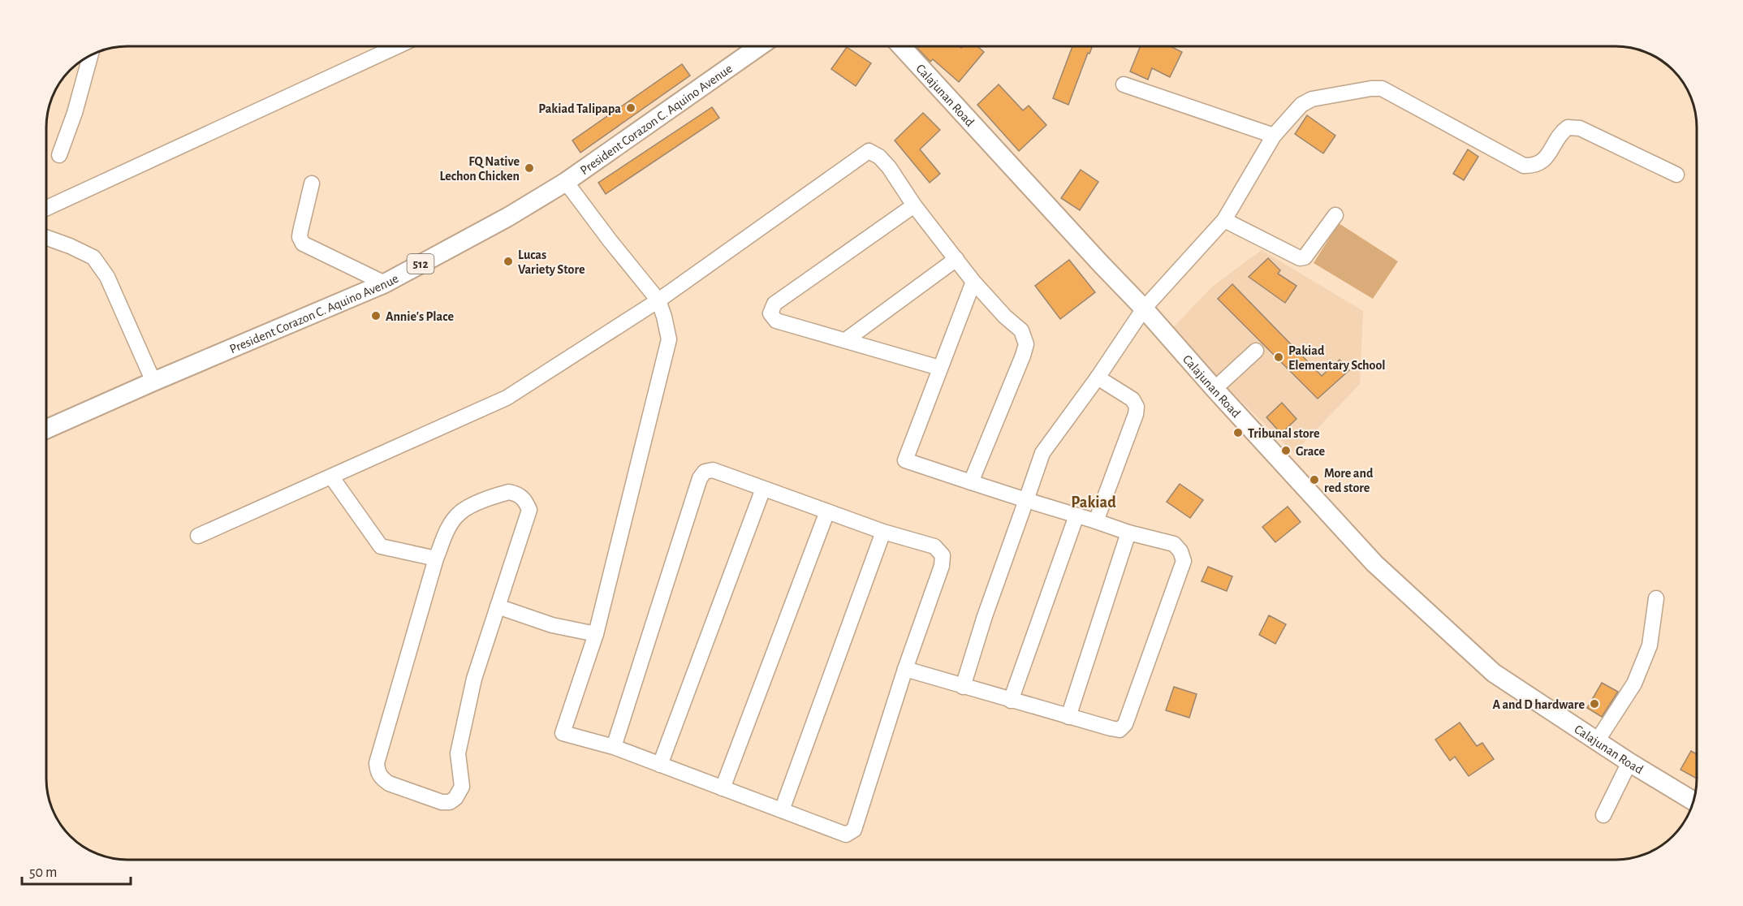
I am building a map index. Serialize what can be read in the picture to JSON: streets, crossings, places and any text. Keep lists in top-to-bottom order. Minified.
{"streets":{"main road":["Calajunan Road","President Corazon C. Aquino Avenue","512"]},"districts":["Pakiad"],"places":["Pakiad Talipapa","FQ Native Lechon Chicken","Lucas Variety Store","Annie's Place","Pakiad Elementary School","Tribunal store","Grace","More and red store","A and D hardware"],"scale_bar":"50 m"}
